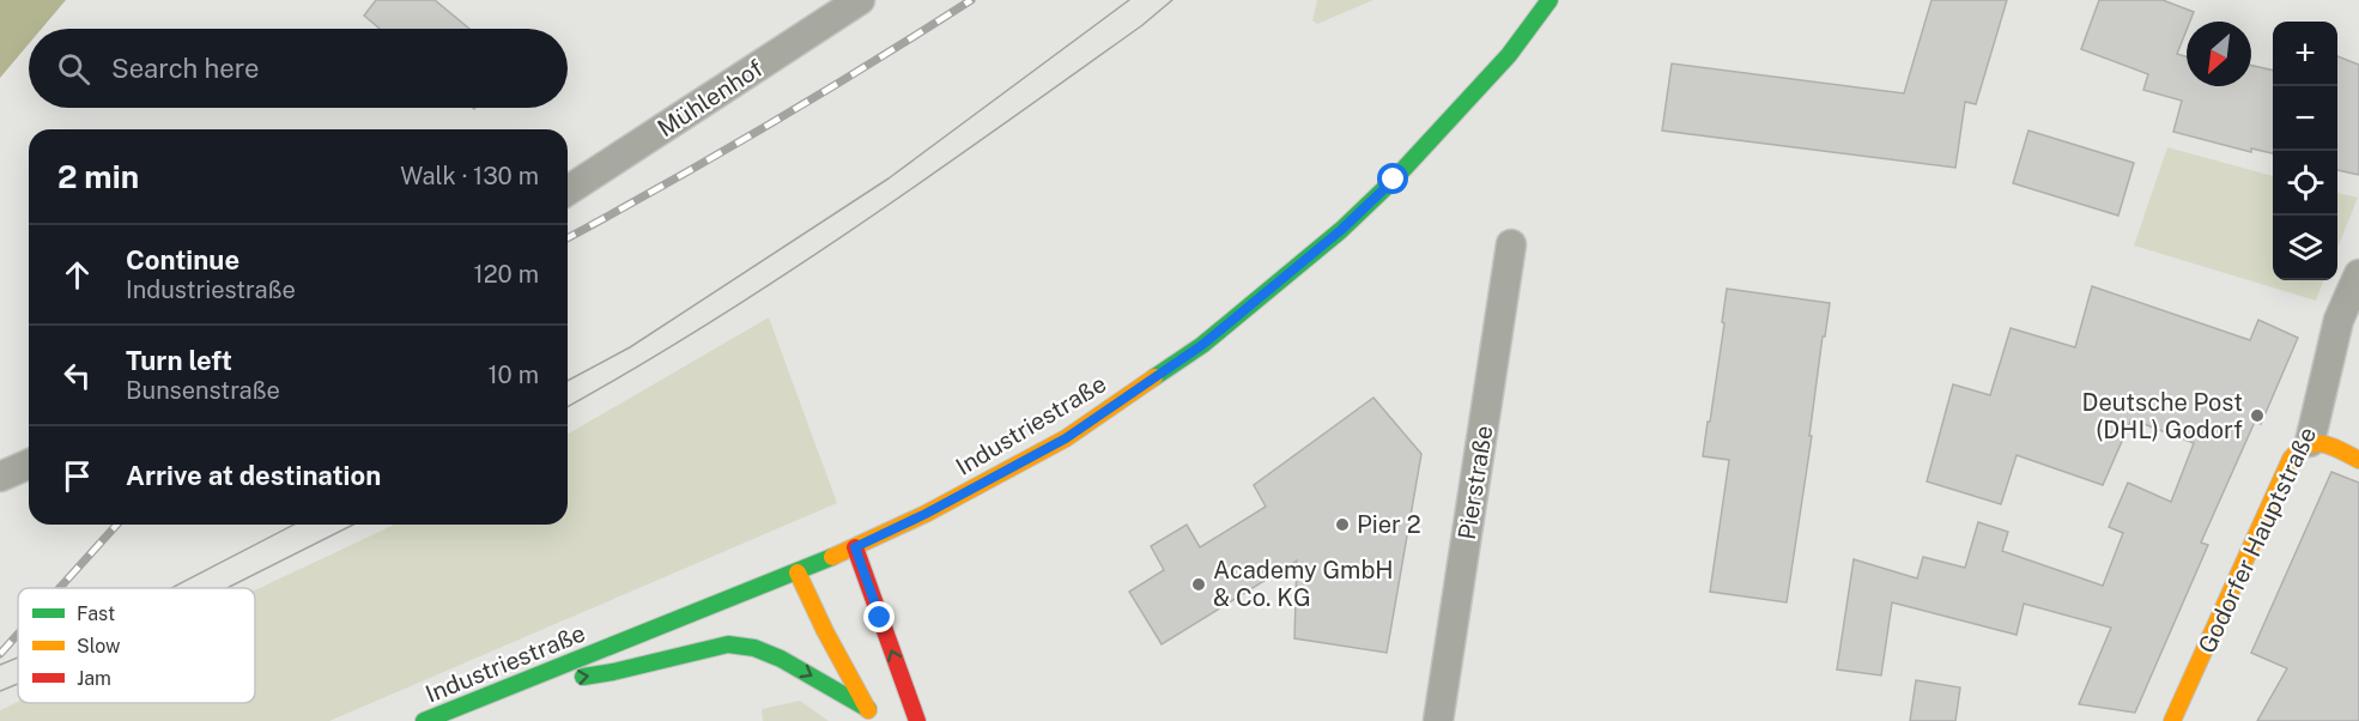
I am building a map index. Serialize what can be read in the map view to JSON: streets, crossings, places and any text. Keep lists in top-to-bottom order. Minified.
{"streets":{"main road":["Industriestraße","Godorfer Hauptstraße"],"street":["Mühlenhof","Pierstraße"]},"places":["Deutsche Post (DHL) Godorf","Pier 2","Academy GmbH & Co. KG"],"legend":["Fast","Slow","Jam"],"north":"bottom left","page":{"map_buttons":["+","−"],"search":"Search here","heading":["2 min","Walk · 130 m"],"list":[["Continue","Industriestraße","120 m"],["Turn left","Bunsenstraße","10 m"],"Arrive at destination"]}}
